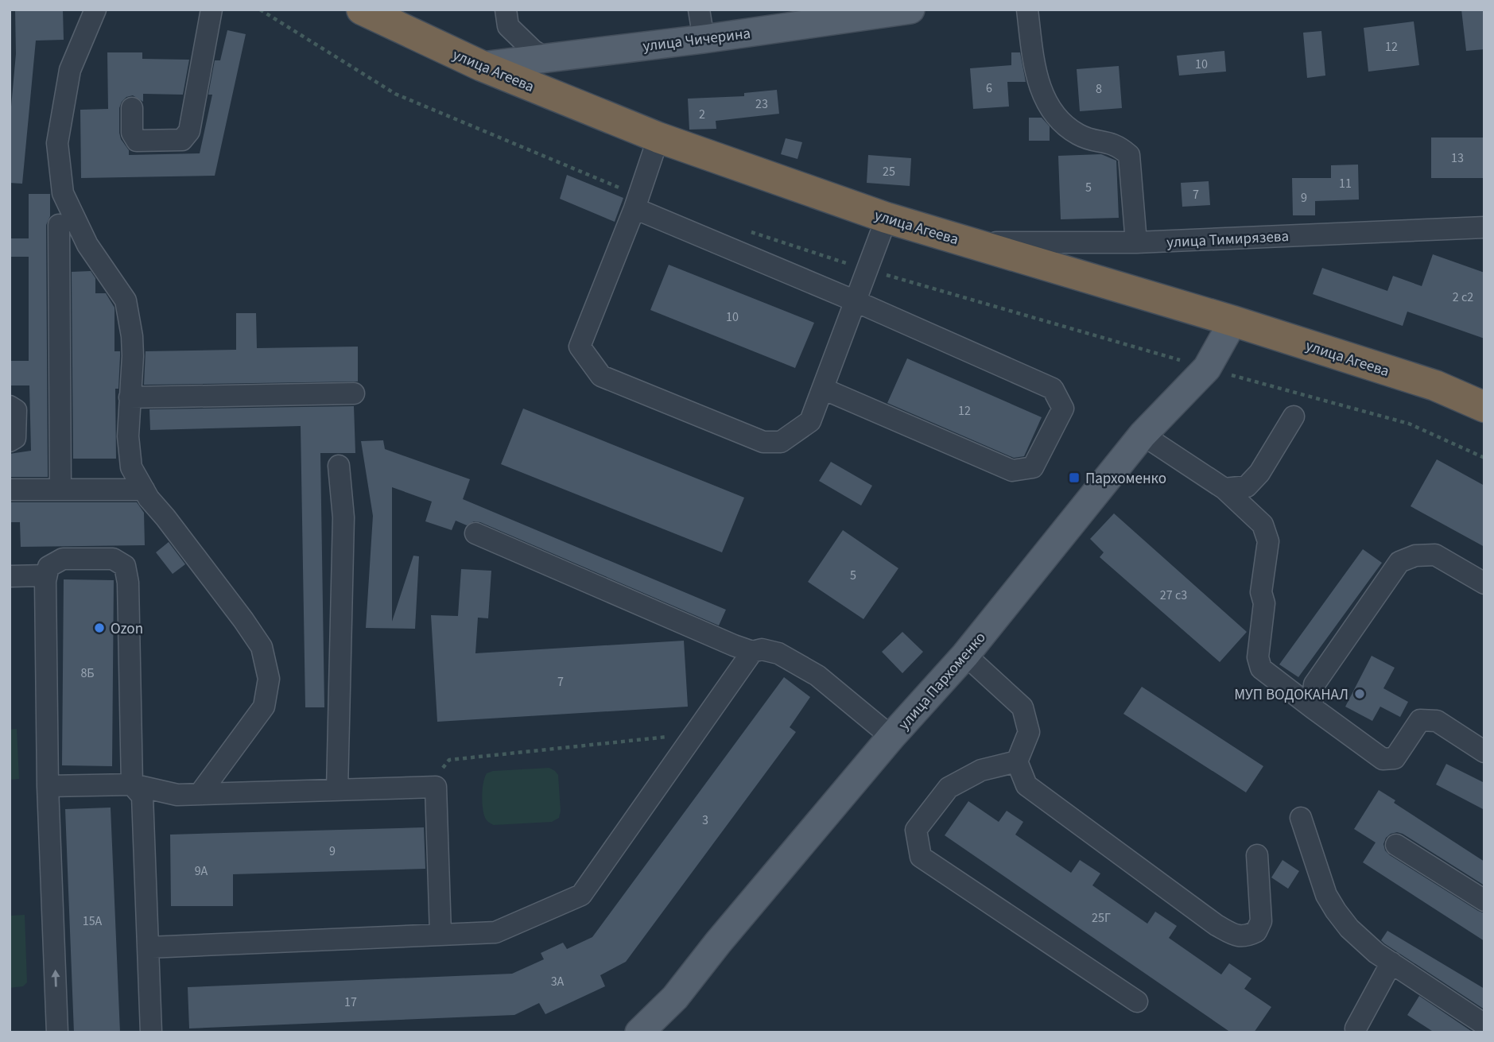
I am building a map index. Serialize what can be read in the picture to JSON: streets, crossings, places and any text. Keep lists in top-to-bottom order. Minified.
{"streets":{"highway":["улица Агеева"],"main road":["улица Чичерина","улица Пархоменко"],"street":["улица Тимирязева"]},"crossings":[["улица Чичерина","улица Агеева"],["улица Агеева","улица Тимирязева"],["улица Агеева","улица Пархоменко"]],"places":{"transit":["Пархоменко"],"other":["Ozon","МУП ВОДОКАНАЛ"]},"house_numbers":["12","10","6","8","23","2","13","25","11","5","7","9","2 с2","10","12","5","27 с3","8Б","7","3","9","9А","25Г","15А","3А","17"]}
